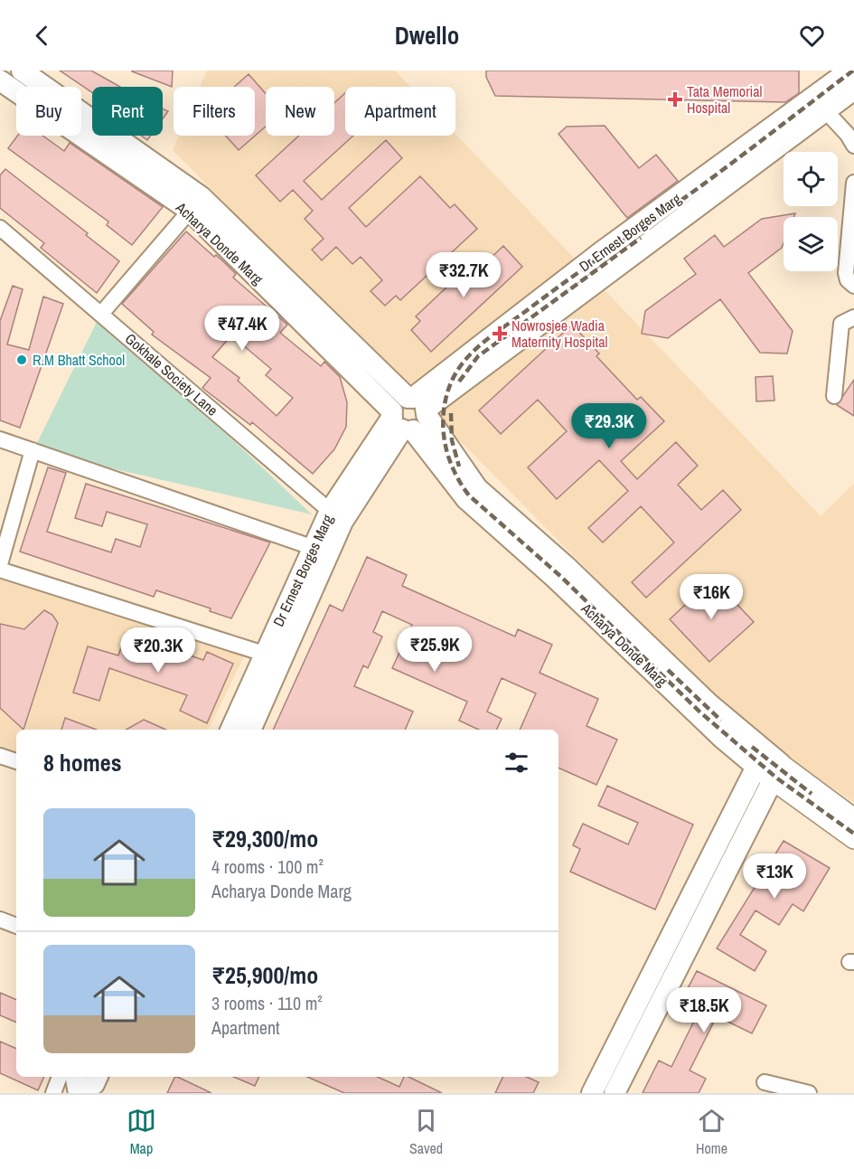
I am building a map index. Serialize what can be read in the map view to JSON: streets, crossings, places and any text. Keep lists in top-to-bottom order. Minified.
{"streets":{"main road":["Dr Ernest Borges Marg","Acharya Donde Marg"],"street":["Gokhale Society Lane"]},"crossings":[["Dr Ernest Borges Marg","Acharya Donde Marg"],["Dr Ernest Borges Marg","Gokhale Society Lane"]],"places":{"health":["Tata Memorial Hospital","Nowrosjee Wadia Maternity Hospital"],"other":["R.M Bhatt School"]},"page":{"header":"Dwello","chip":["Buy","Rent","Filters","New","Apartment"],"price":["₹32.7K","₹47.4K","₹29.3K","₹16K","₹25.9K","₹20.3K","₹13K","₹18.5K"],"heading":"8 homes","list":[{"name":"₹29,300/mo","note":"4 rooms · 100 m² · Acharya Donde Marg"},{"name":"₹25,900/mo","note":"3 rooms · 110 m² · Apartment"}],"tabs":["Map","Saved","Home"]}}
